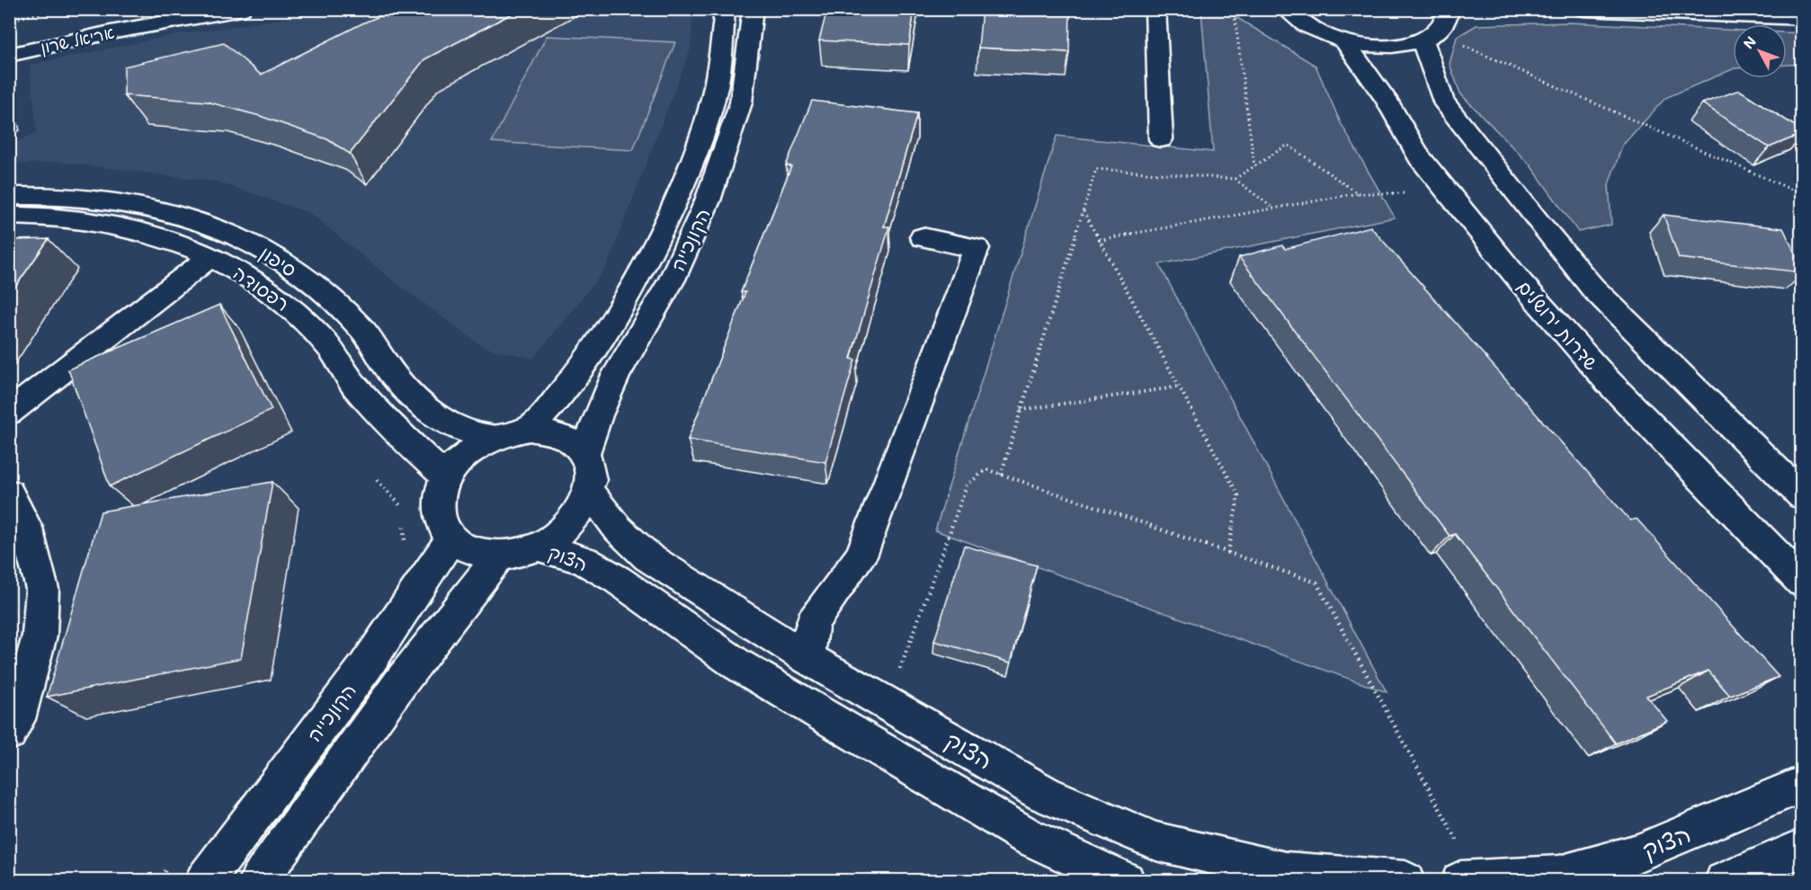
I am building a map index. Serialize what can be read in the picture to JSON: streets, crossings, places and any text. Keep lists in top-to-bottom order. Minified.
{"streets":{"street":["אריאל שרון","הקונכייה","סיפון","רפסודה","שדרות ירושלים","הצוק"]},"crossings":[["הקונכייה","סיפון"],["הקונכייה","רפסודה"],["הקונכייה","הצוק"],["סיפון","רפסודה"],["סיפון","הצוק"],["רפסודה","הצוק"]],"north":"top left"}
